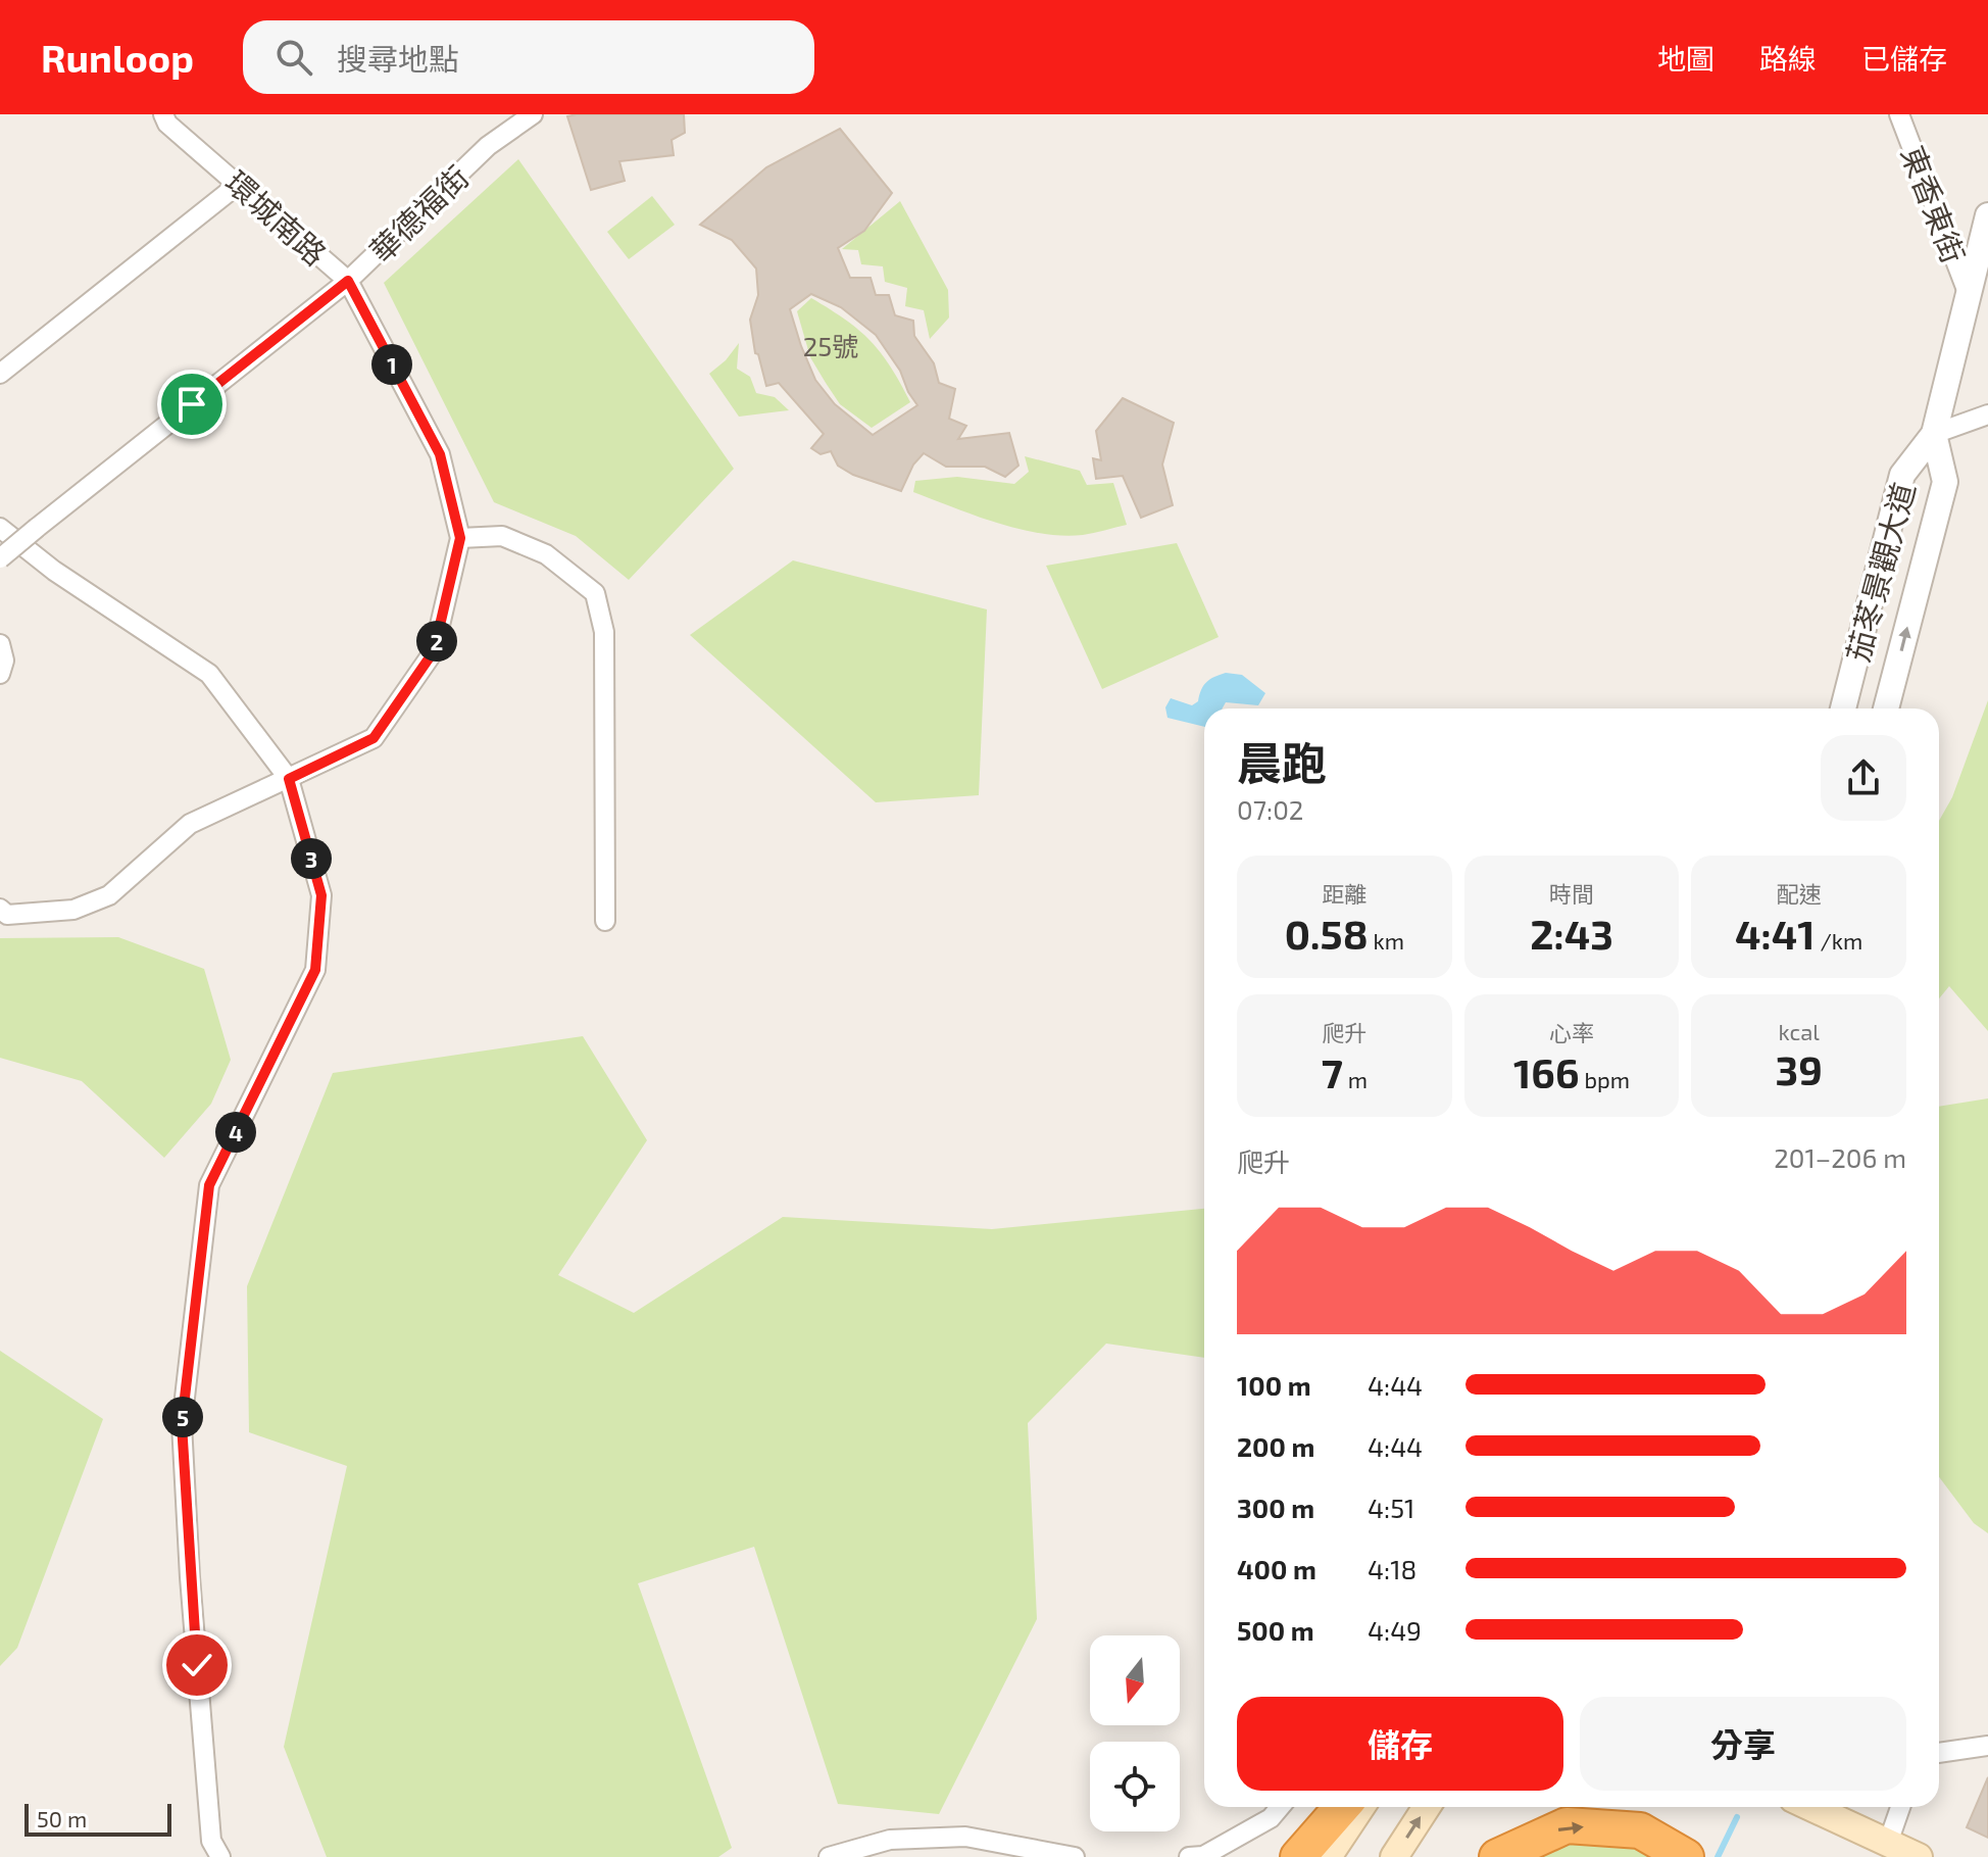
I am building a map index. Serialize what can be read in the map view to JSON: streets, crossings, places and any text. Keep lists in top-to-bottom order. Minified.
{"streets":{"street":["東香東街","華德福街","環城南路","茄苳景觀大道"]},"crossings":[["東香東街","茄苳景觀大道"],["華德福街","環城南路"]],"house_numbers":["25號"],"scale_bar":"50 m","north":"bottom","page":{"header":"Runloop","search":"搜尋地點","nav":["地圖","路線","已儲存"],"pins":["1","2","3","4","5"],"heading":["晨跑","07:02"],"stats":[["距離","0.58 km"],["時間","2:43"],["配速","4:41 /km"],["爬升","7 m"],["心率","166 bpm"],["kcal","39"]],"chart":["爬升","201–206 m"],"list":[{"name":"100 m","note":"4:44"},{"name":"200 m","note":"4:44"},{"name":"300 m","note":"4:51"},{"name":"400 m","note":"4:18"},{"name":"500 m","note":"4:49"}],"buttons":["儲存","分享"],"scale":"50 m"}}
